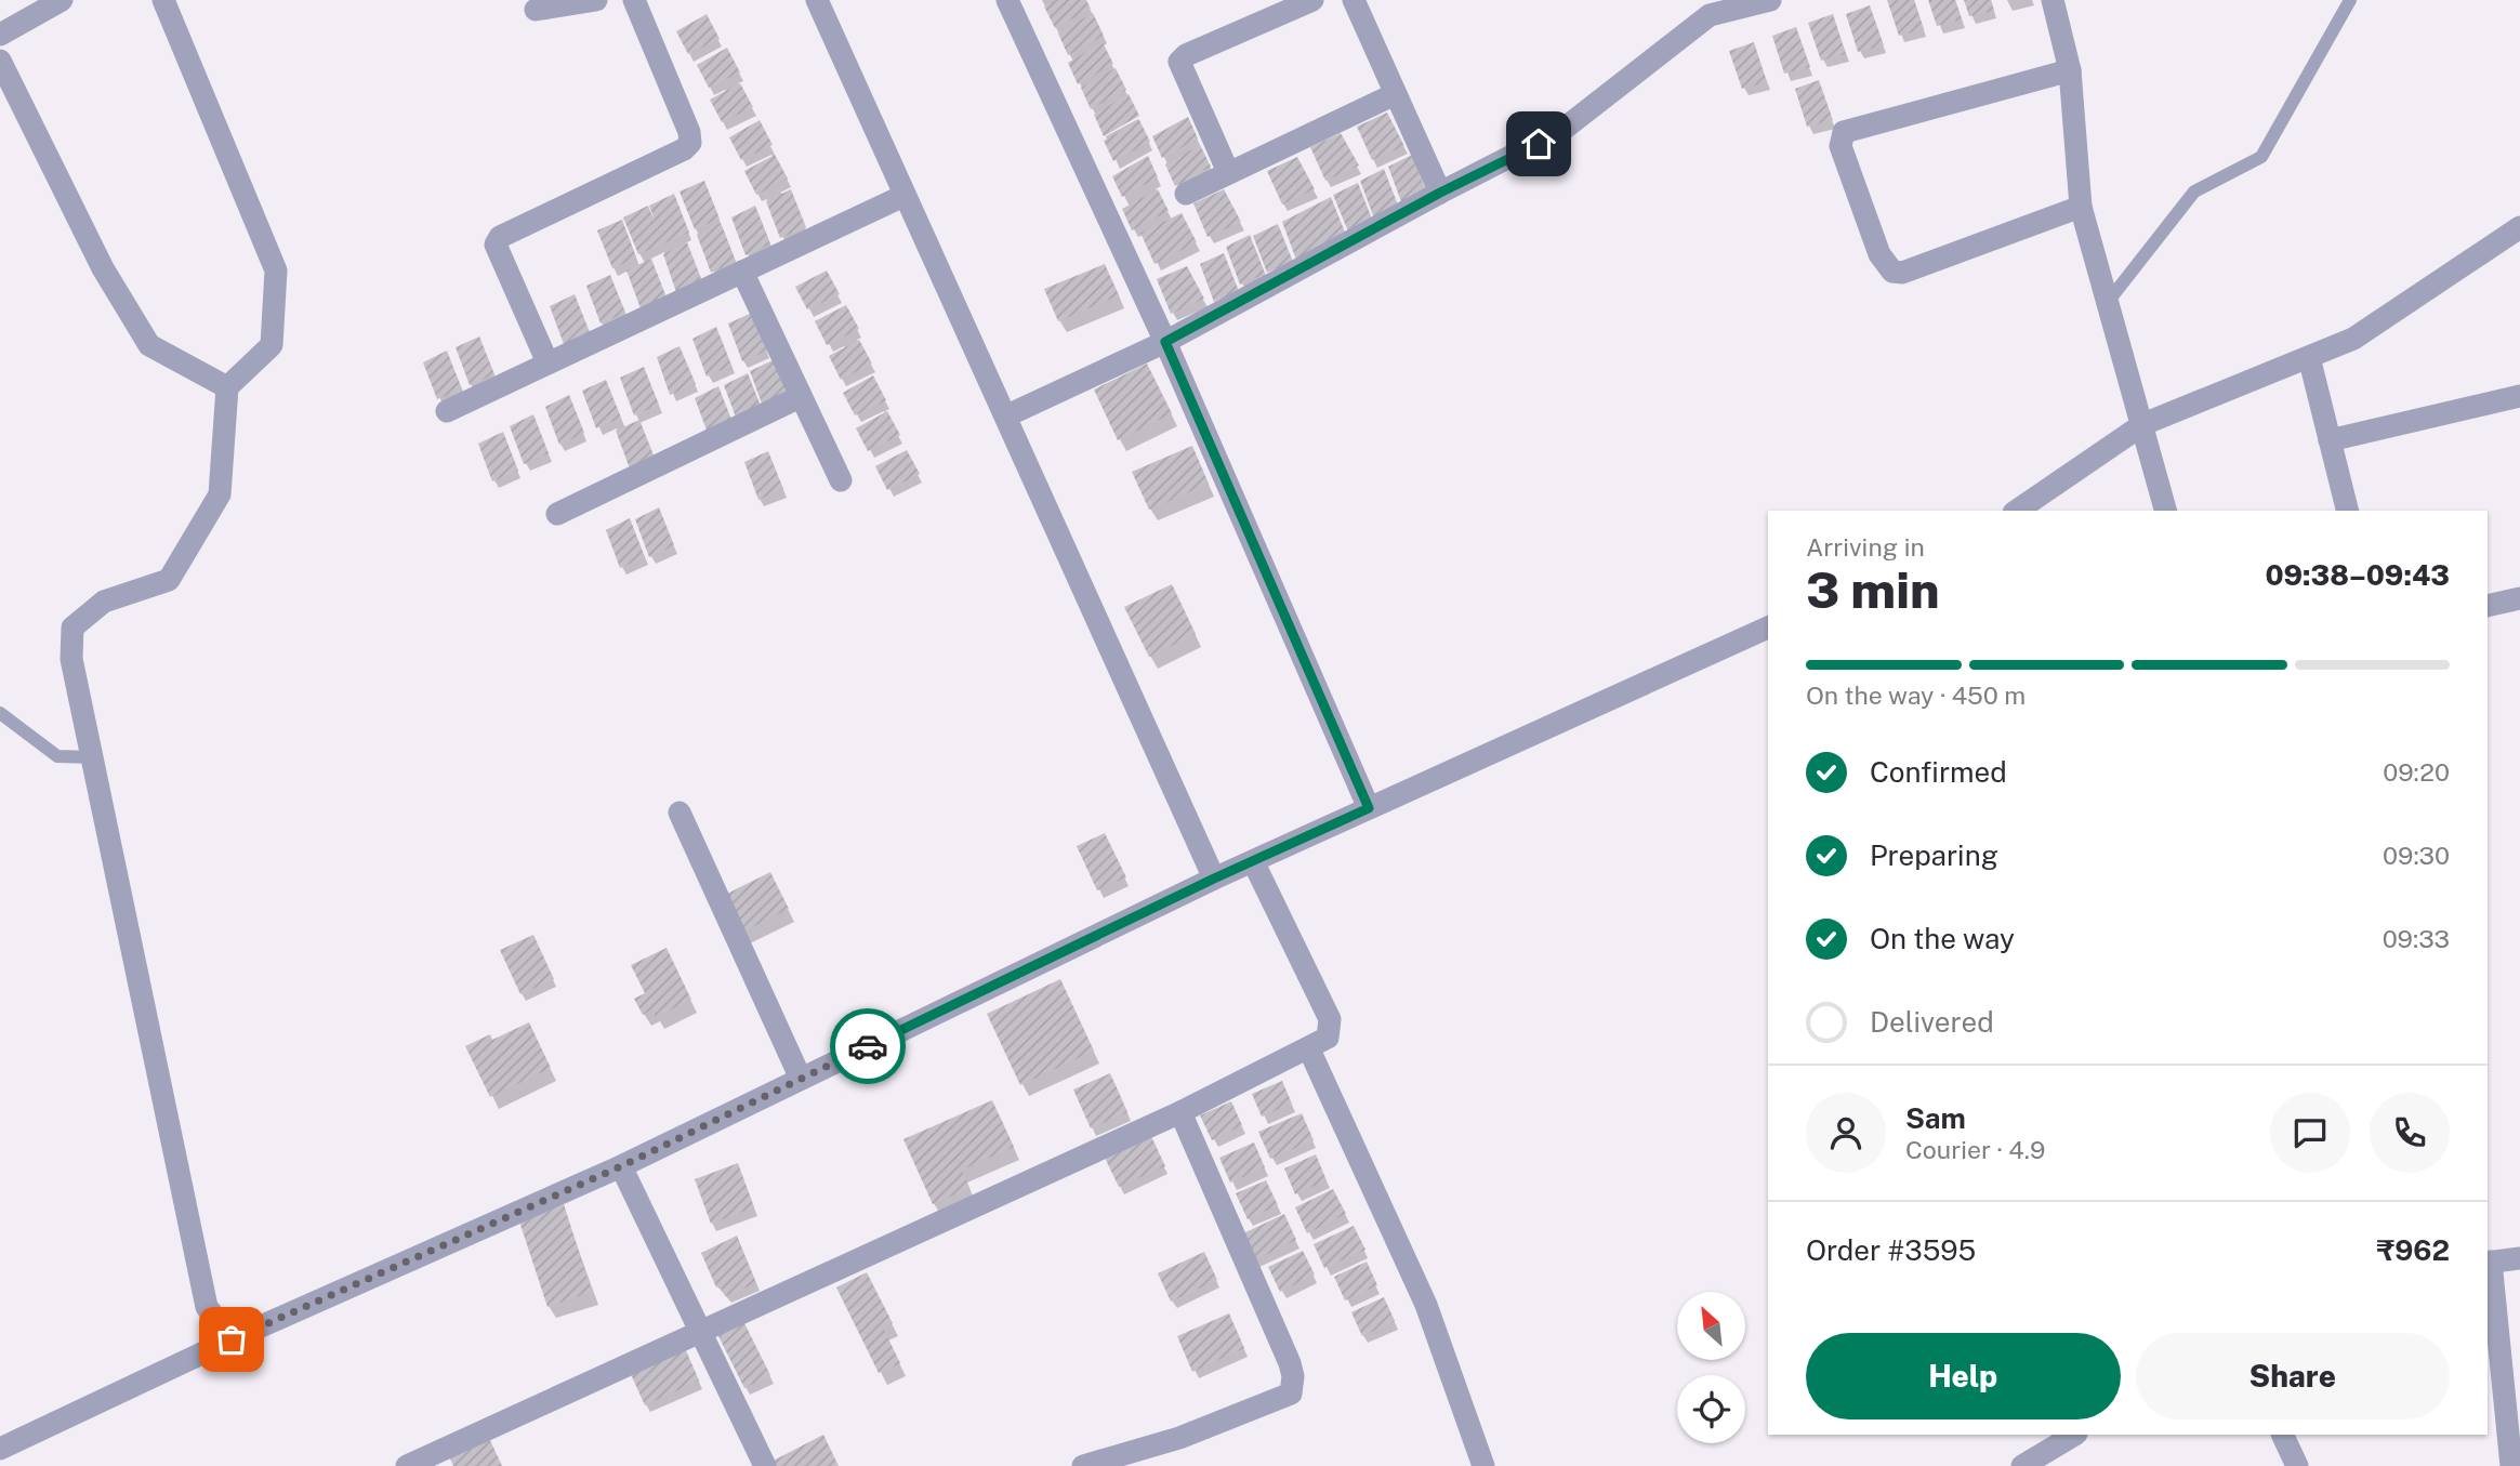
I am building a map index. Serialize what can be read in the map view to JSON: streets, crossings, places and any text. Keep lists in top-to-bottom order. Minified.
{"north":"top left","page":{"heading":["3 min","Arriving in","09:38–09:43"],"panel":["Sam","Courier · 4.9","Order #3595","₹962"],"bar":"On the way · 450 m","list":[["Confirmed","09:20"],["Preparing","09:30"],["On the way","09:33"],"Delivered"],"buttons":["Help","Share"]}}
